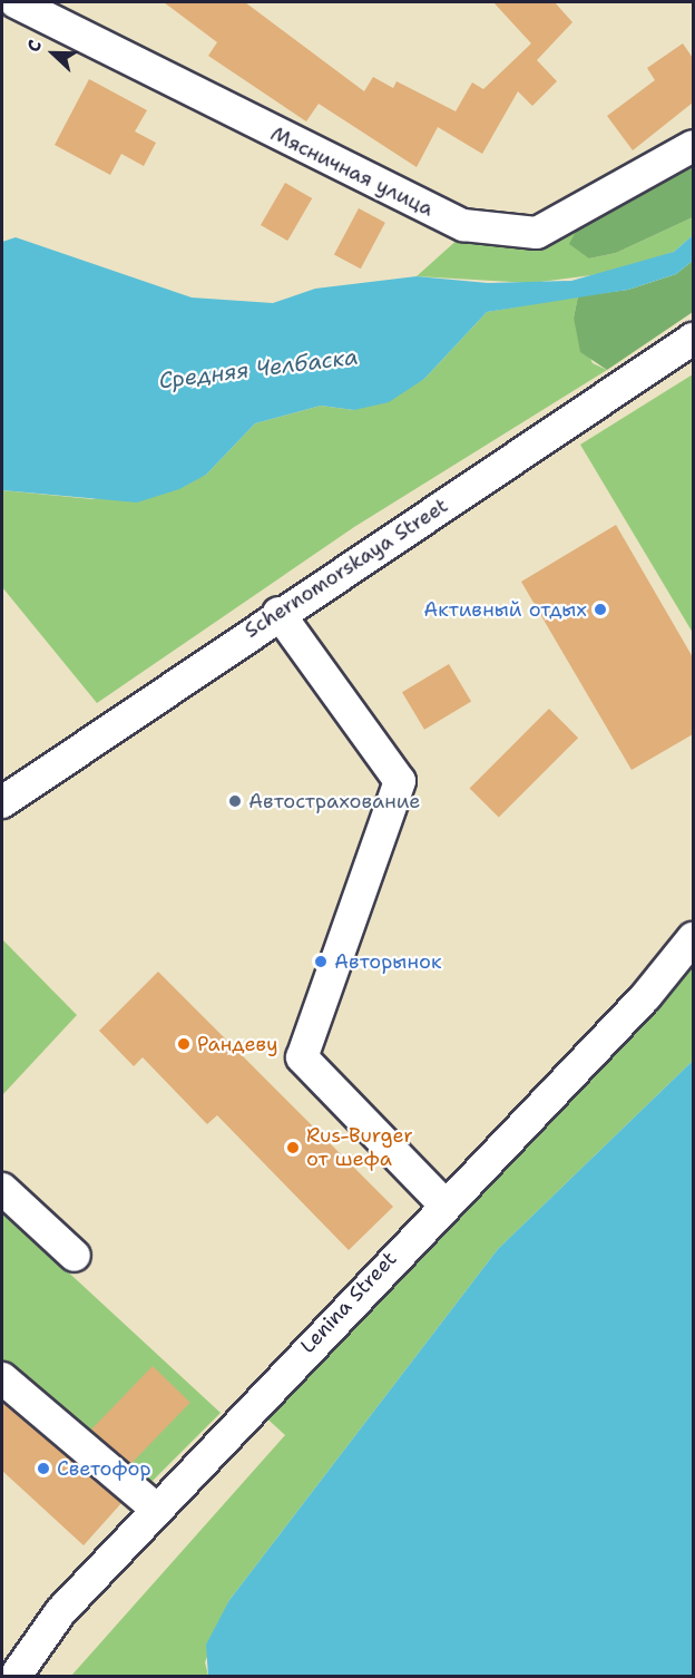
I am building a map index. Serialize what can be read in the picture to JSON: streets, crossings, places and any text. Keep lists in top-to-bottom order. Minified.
{"streets":{"street":["Мясничная улица","Sсhernomorskaya Street","Lenina Street"]},"water":["Средняя Челбаска"],"places":["Активный отдых","Автострахование","Авторынок","Рандеву","Rus-Burger от шефа","Светофор"],"north":"left"}
